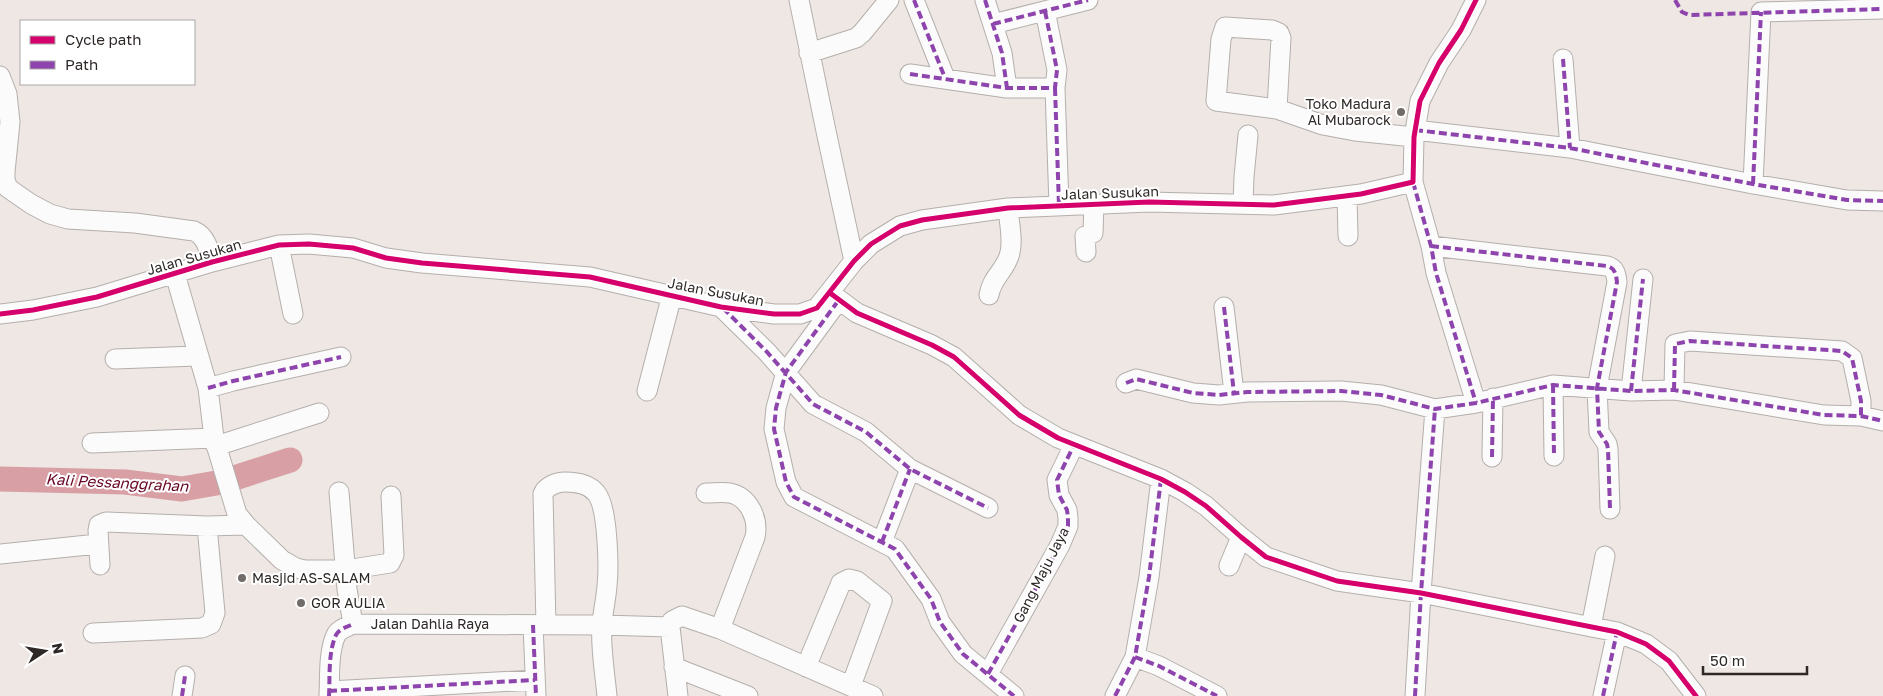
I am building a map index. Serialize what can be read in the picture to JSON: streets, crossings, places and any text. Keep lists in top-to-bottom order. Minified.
{"streets":{"street":["Jalan Susukan","Gang Maju Jaya","Jalan Dahlia Raya"]},"water":["Kali Pessanggrahan"],"places":["Toko Madura Al Mubarock","Masjid AS-SALAM","GOR AULIA"],"legend":["Cycle path","Path"],"scale_bar":"50 m","north":"right"}
